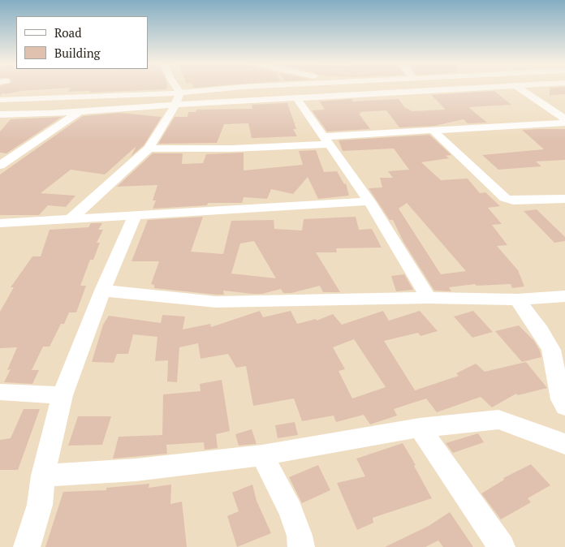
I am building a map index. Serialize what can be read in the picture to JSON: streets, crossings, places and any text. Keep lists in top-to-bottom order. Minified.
{"legend":["Road","Building"]}
